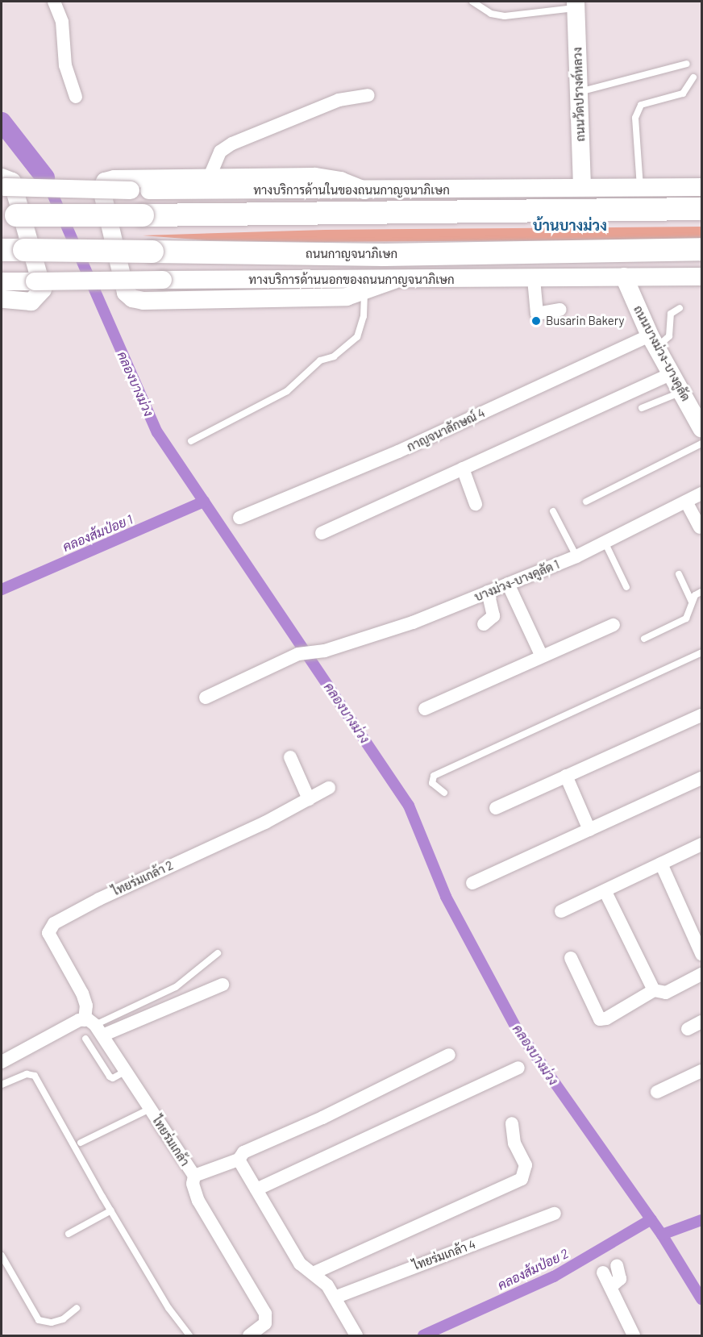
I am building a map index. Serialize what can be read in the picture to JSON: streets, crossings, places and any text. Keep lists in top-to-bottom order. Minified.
{"streets":{"highway":["ถนนกาญจนาภิเษก"],"main road":["ถนนวัดปรางค์หลวง","ทางบริการด้านในของถนนกาญจนาภิเษก","ทางบริการด้านนอกของถนนกาญจนาภิเษก","ถนนบางม่วง-บางคูลัด"],"street":["กาญจนาลักษณ์ 4","บางม่วง-บางคูลัด 1","ไทยร่มเกล้า 2","ไทยร่มเกล้า","ไทยร่มเกล้า 4"]},"crossings":[["ถนนวัดปรางค์หลวง","ทางบริการด้านในของถนนกาญจนาภิเษก"],["ทางบริการด้านนอกของถนนกาญจนาภิเษก","ถนนบางม่วง-บางคูลัด"],["ถนนบางม่วง-บางคูลัด","กาญจนาลักษณ์ 4"],["ไทยร่มเกล้า 2","ไทยร่มเกล้า"]],"districts":["บ้านบางม่วง"],"water":["คลองบางม่วง","คลองส้มป่อย 1","คลองส้มป่อย 2"],"places":["Busarin Bakery"]}
